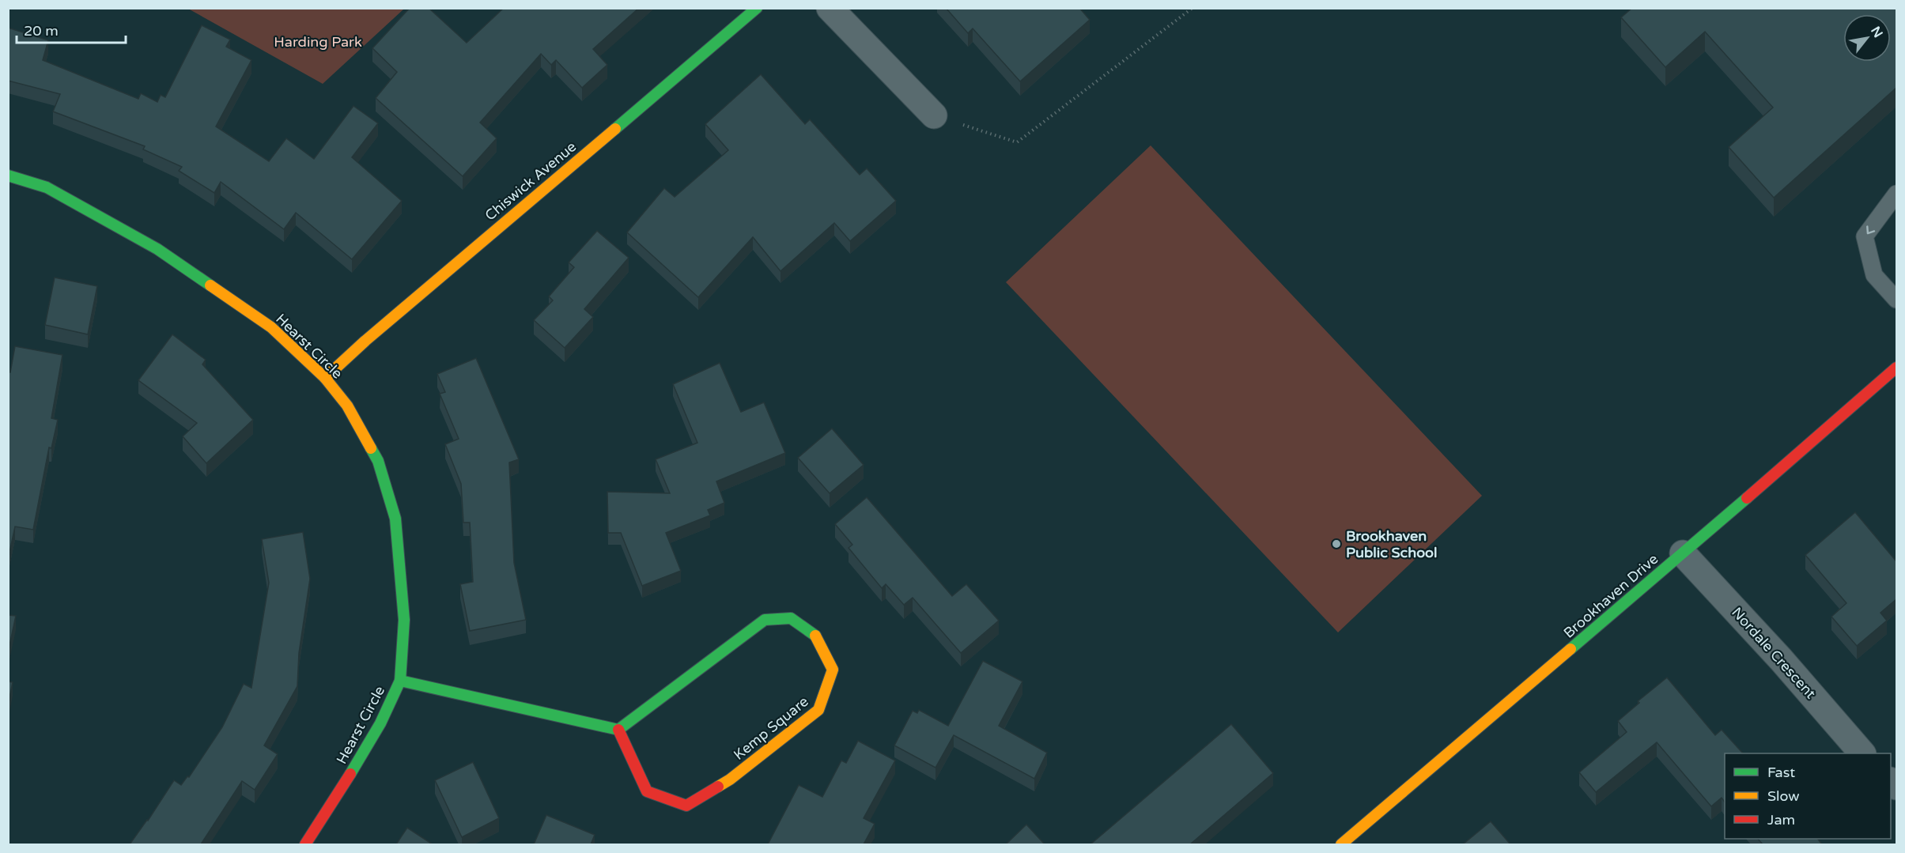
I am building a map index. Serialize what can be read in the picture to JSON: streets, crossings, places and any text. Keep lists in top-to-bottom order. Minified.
{"streets":{"street":["Chiswick Avenue","Hearst Circle","Brookhaven Drive","Nordale Crescent","Kemp Square"]},"crossings":[["Chiswick Avenue","Hearst Circle"],["Brookhaven Drive","Nordale Crescent"]],"parks":["Harding Park"],"places":["Brookhaven Public School"],"legend":["Fast","Slow","Jam"],"scale_bar":"20 m","north":"top right"}
